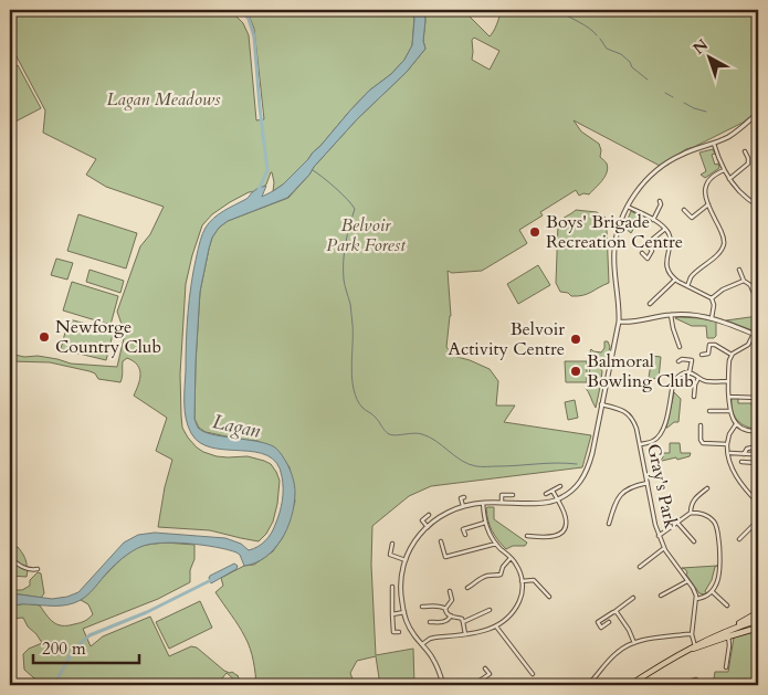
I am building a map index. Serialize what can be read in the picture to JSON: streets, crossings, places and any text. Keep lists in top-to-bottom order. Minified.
{"streets":{"street":["Gray's Park"]},"water":["Lagan"],"parks":["Lagan Meadows","Belvoir Park Forest"],"places":["Boys' Brigade Recreation Centre","Newforge Country Club","Belvoir Activity Centre","Balmoral Bowling Club"],"scale_bar":"200 m","north":"top left"}
